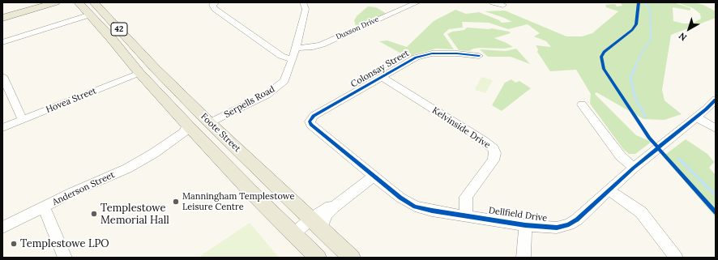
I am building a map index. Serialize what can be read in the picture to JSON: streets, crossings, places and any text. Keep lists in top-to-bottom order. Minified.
{"streets":{"main road":["42","Foote Street"],"street":["Duxson Drive","Colonsay Street","Hovea Street","Serpells Road","Kelvinside Drive","Anderson Street","Dellfield Drive"]},"crossings":[["Duxson Drive","Serpells Road"],["Colonsay Street","Kelvinside Drive"],["Colonsay Street","Dellfield Drive"],["Hovea Street","Foote Street"],["Serpells Road","Foote Street"],["Kelvinside Drive","Dellfield Drive"],["Foote Street","Anderson Street"]],"places":["Manningham Templestowe Leisure Centre","Templestowe Memorial Hall","Templestowe LPO"],"north":"bottom left"}
